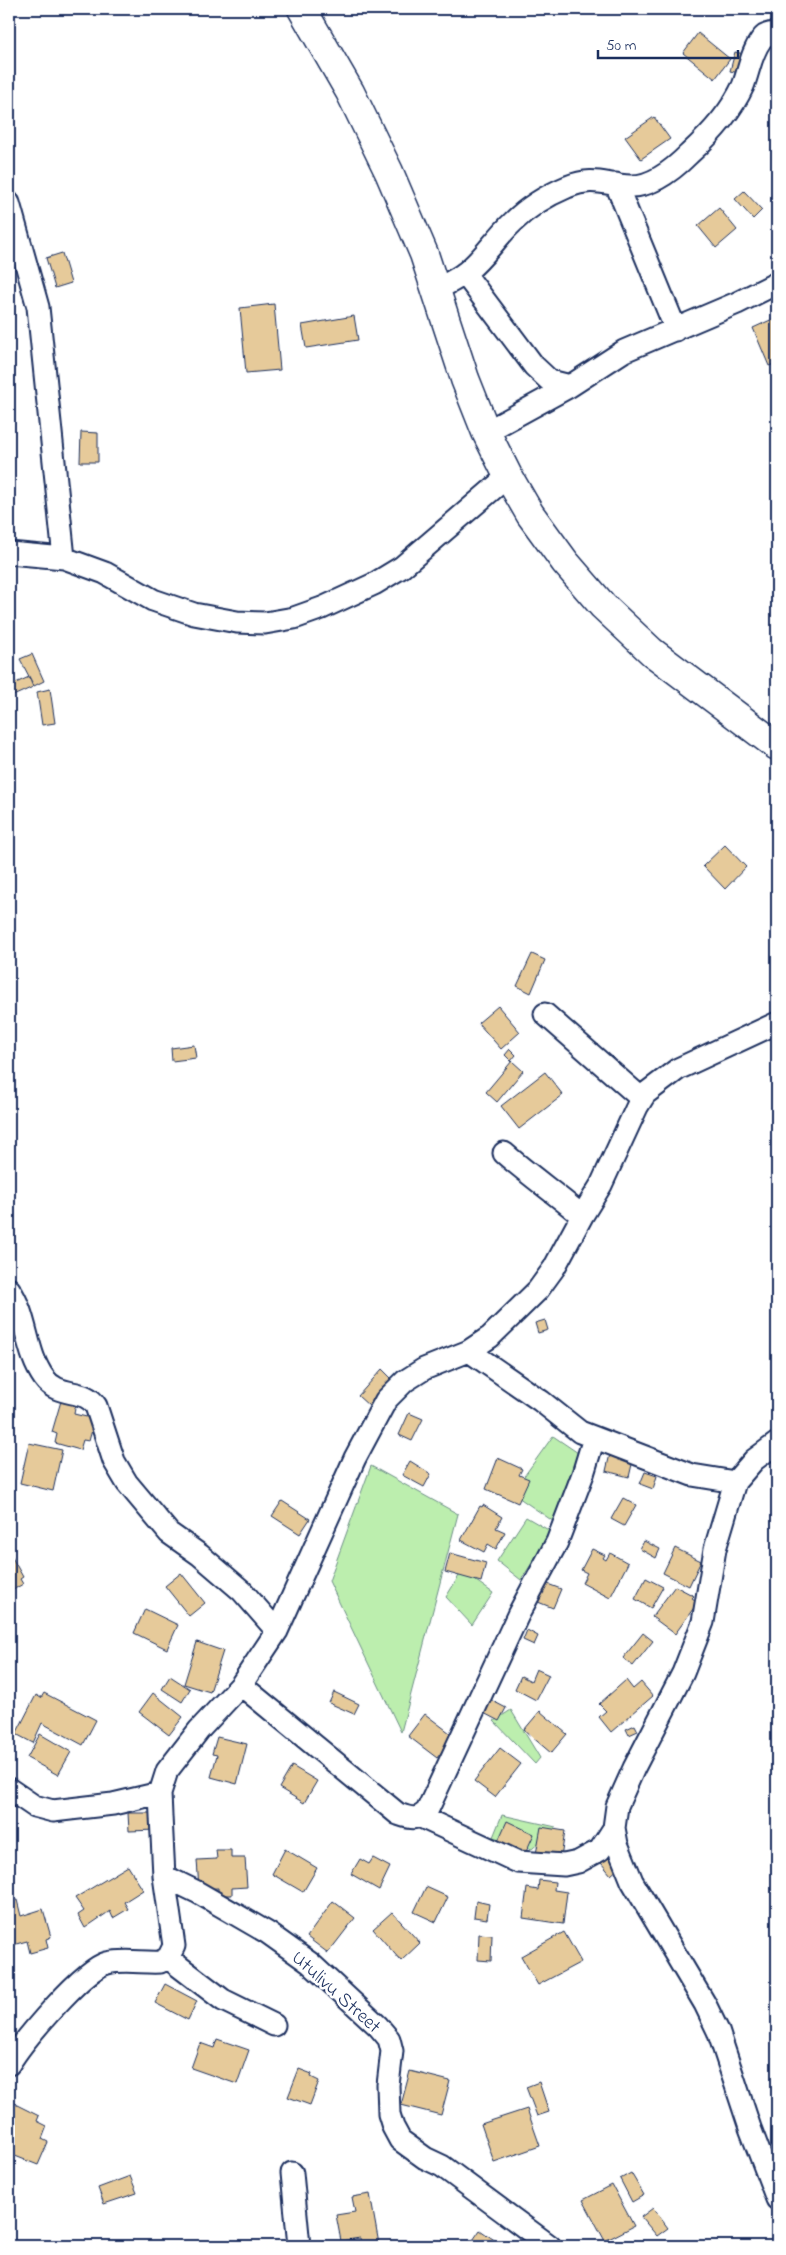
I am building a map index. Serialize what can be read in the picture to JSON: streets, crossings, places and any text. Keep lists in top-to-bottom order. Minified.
{"streets":{"street":["Utulivu Street"]},"scale_bar":"50 m"}
